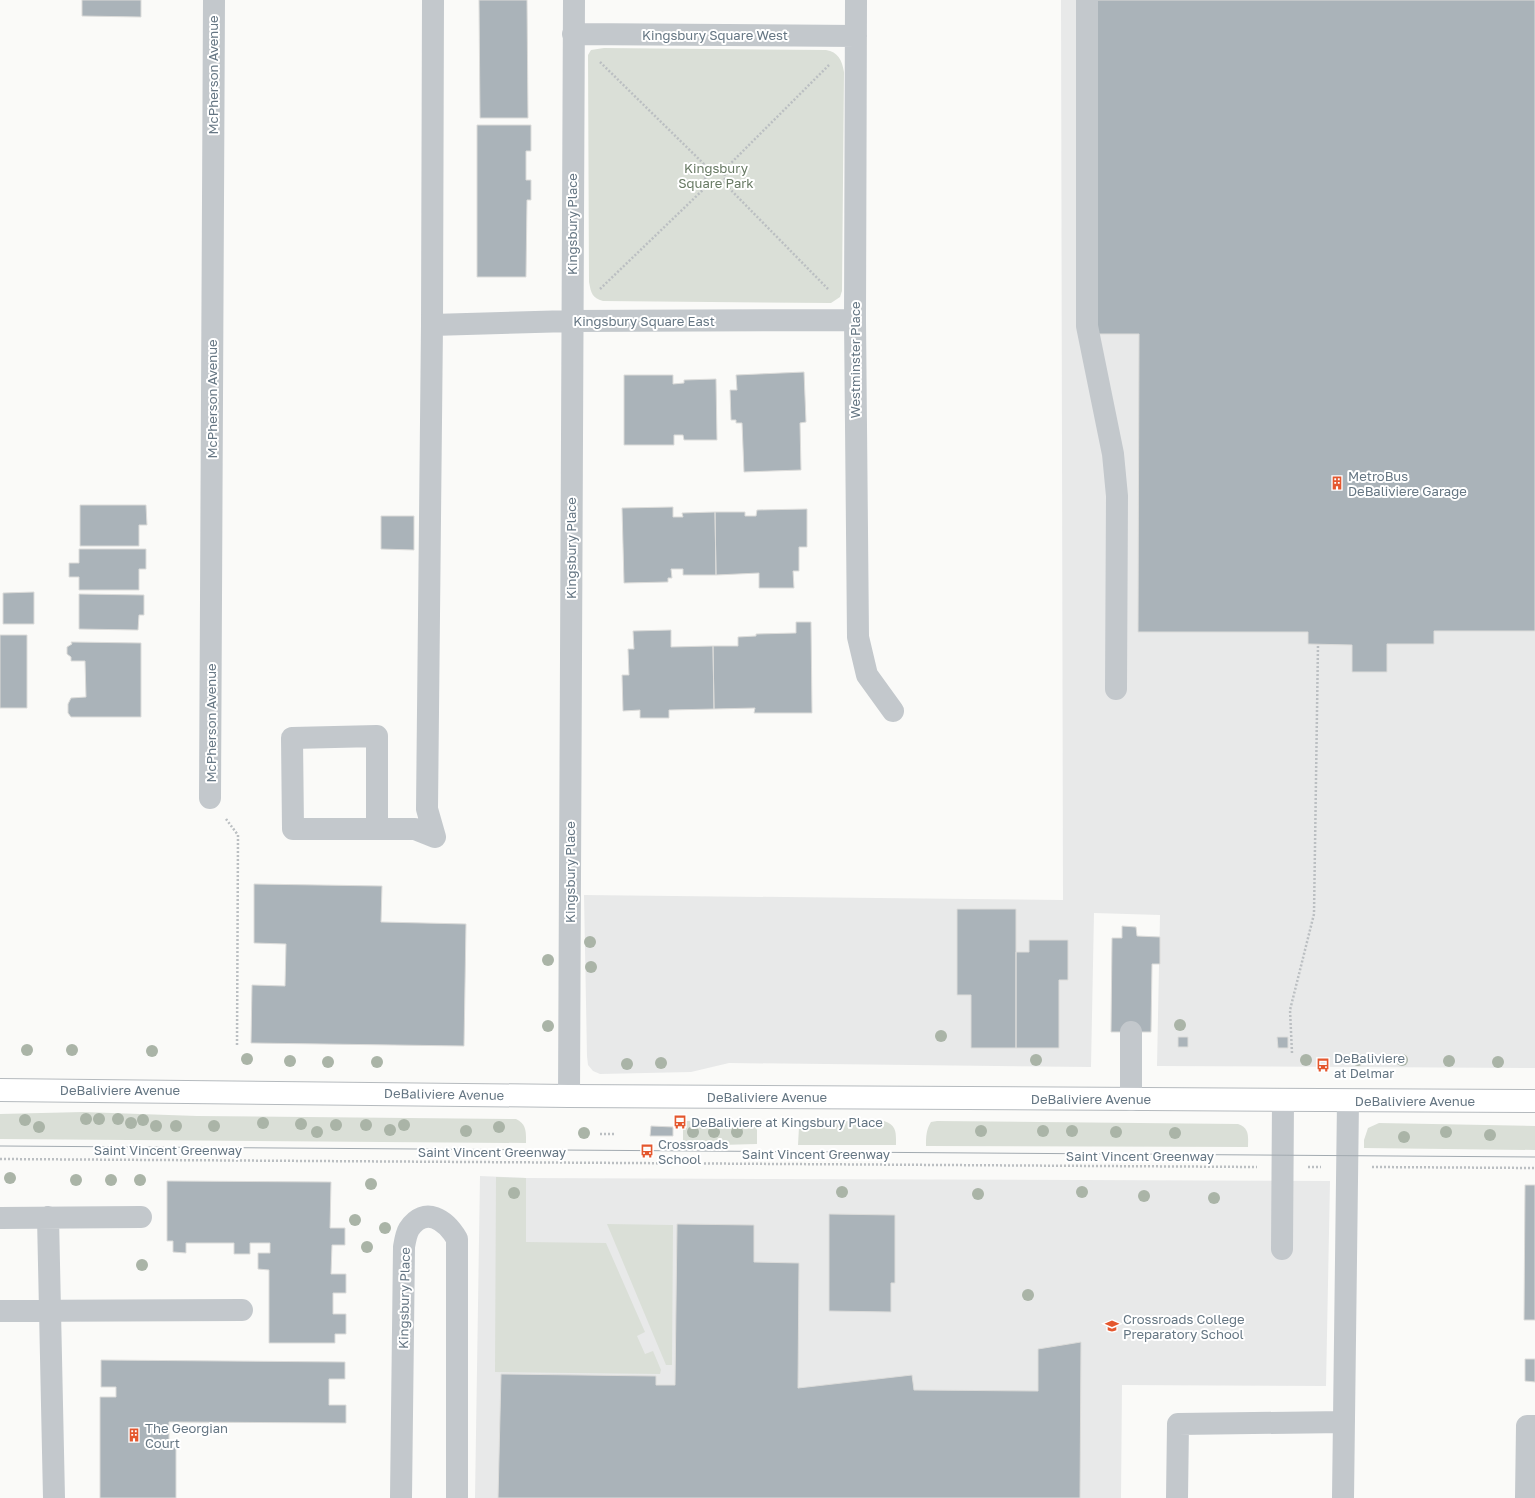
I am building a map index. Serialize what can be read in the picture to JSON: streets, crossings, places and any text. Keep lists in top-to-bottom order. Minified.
{"streets":{"main road":["DeBaliviere Avenue"],"street":["Kingsbury Square West","McPherson Avenue","Kingsbury Place","Kingsbury Square East","Westminster Place"],"path":["Saint Vincent Greenway"]},"crossings":[["Kingsbury Square West","Kingsbury Place"],["Kingsbury Square West","Westminster Place"],["Kingsbury Place","Kingsbury Square East"],["Kingsbury Place","DeBaliviere Avenue"],["Kingsbury Square East","Westminster Place"]],"parks":["Kingsbury Square Park"],"places":{"building":["MetroBus DeBaliviere Garage","The Georgian Court"],"bus stop":["DeBaliviere at Delmar","DeBaliviere at Kingsbury Place","Crossroads School"],"school or university":["Crossroads College Preparatory School"]}}
